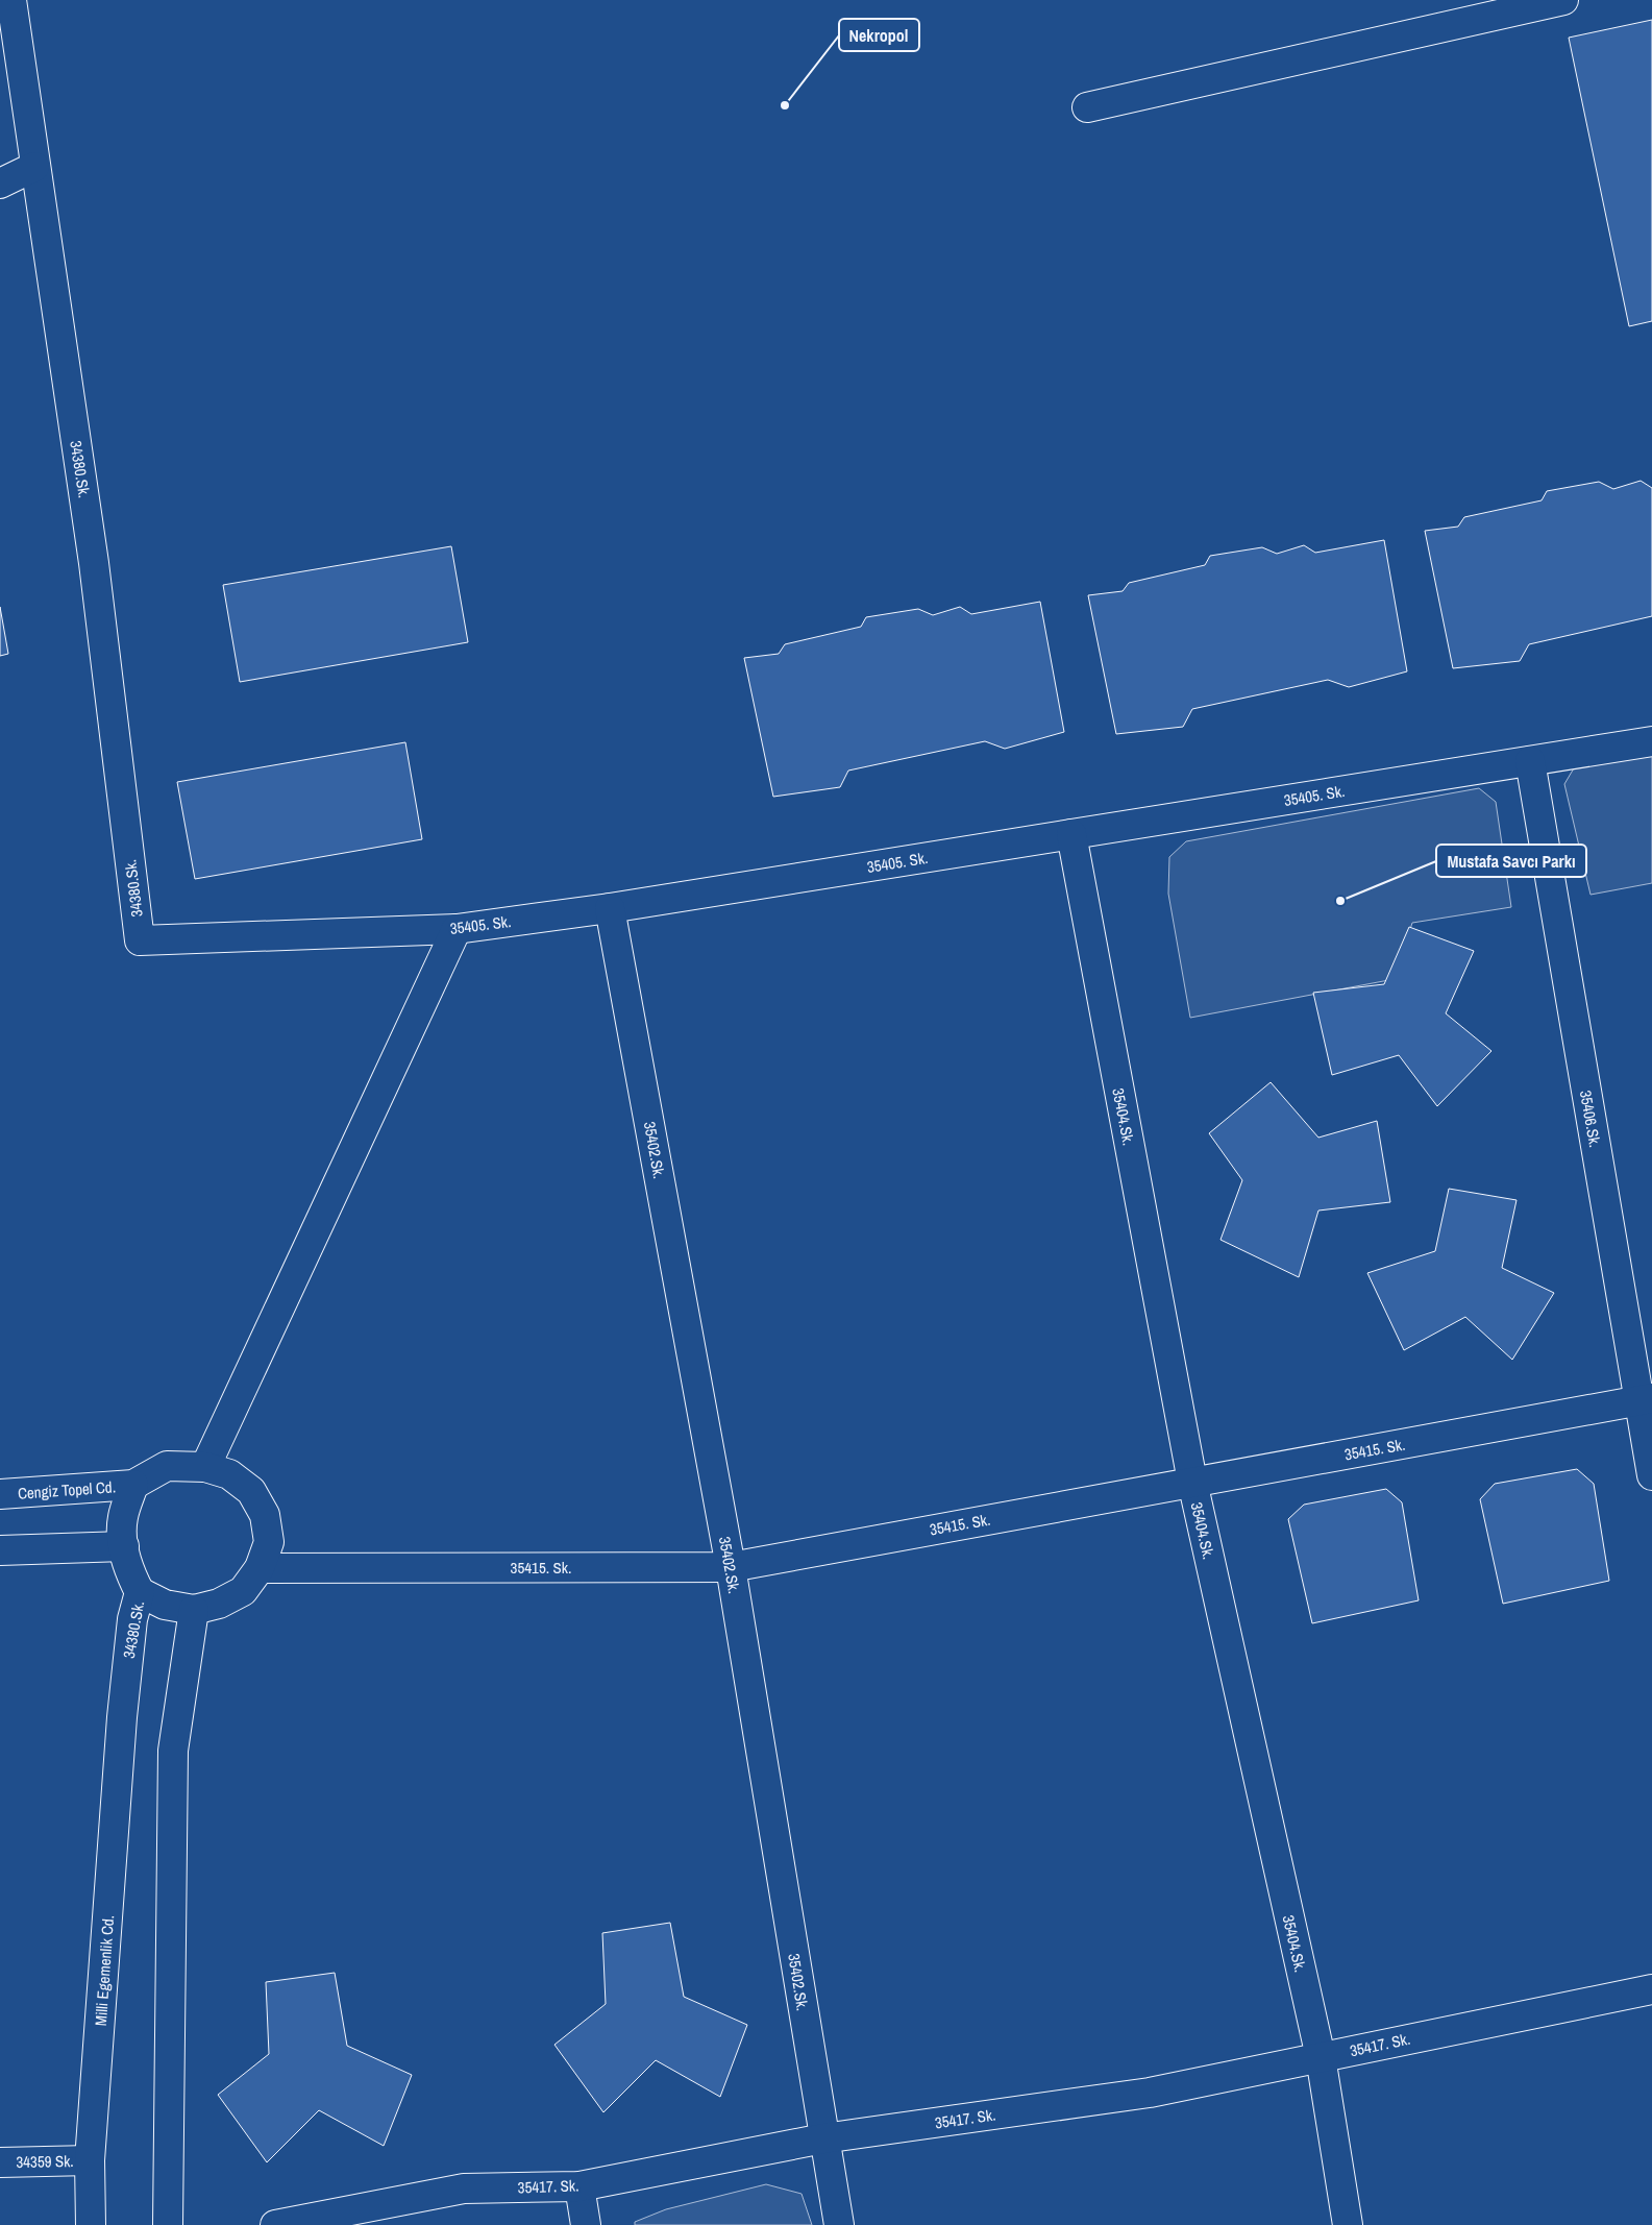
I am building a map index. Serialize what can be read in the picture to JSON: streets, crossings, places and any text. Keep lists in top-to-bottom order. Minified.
{"streets":{"street":["34380.Sk.","35405. Sk.","35404.Sk.","35406.Sk.","35402.Sk.","35415. Sk.","Cengiz Topel Cd.","Milli Egemenlik Cd.","35417. Sk.","34359 Sk."]},"crossings":[["34380.Sk.","35405. Sk."],["34380.Sk.","35415. Sk."],["34380.Sk.","Cengiz Topel Cd."],["34380.Sk.","Milli Egemenlik Cd."],["35405. Sk.","35404.Sk."],["35405. Sk.","35406.Sk."],["35405. Sk.","35402.Sk."],["35404.Sk.","35415. Sk."],["35404.Sk.","35417. Sk."],["35406.Sk.","35415. Sk."],["35402.Sk.","35415. Sk."],["35402.Sk.","35417. Sk."],["35415. Sk.","Cengiz Topel Cd."],["Milli Egemenlik Cd.","34359 Sk."]],"places":["Nekropol","Mustafa Savcı Parkı"]}
